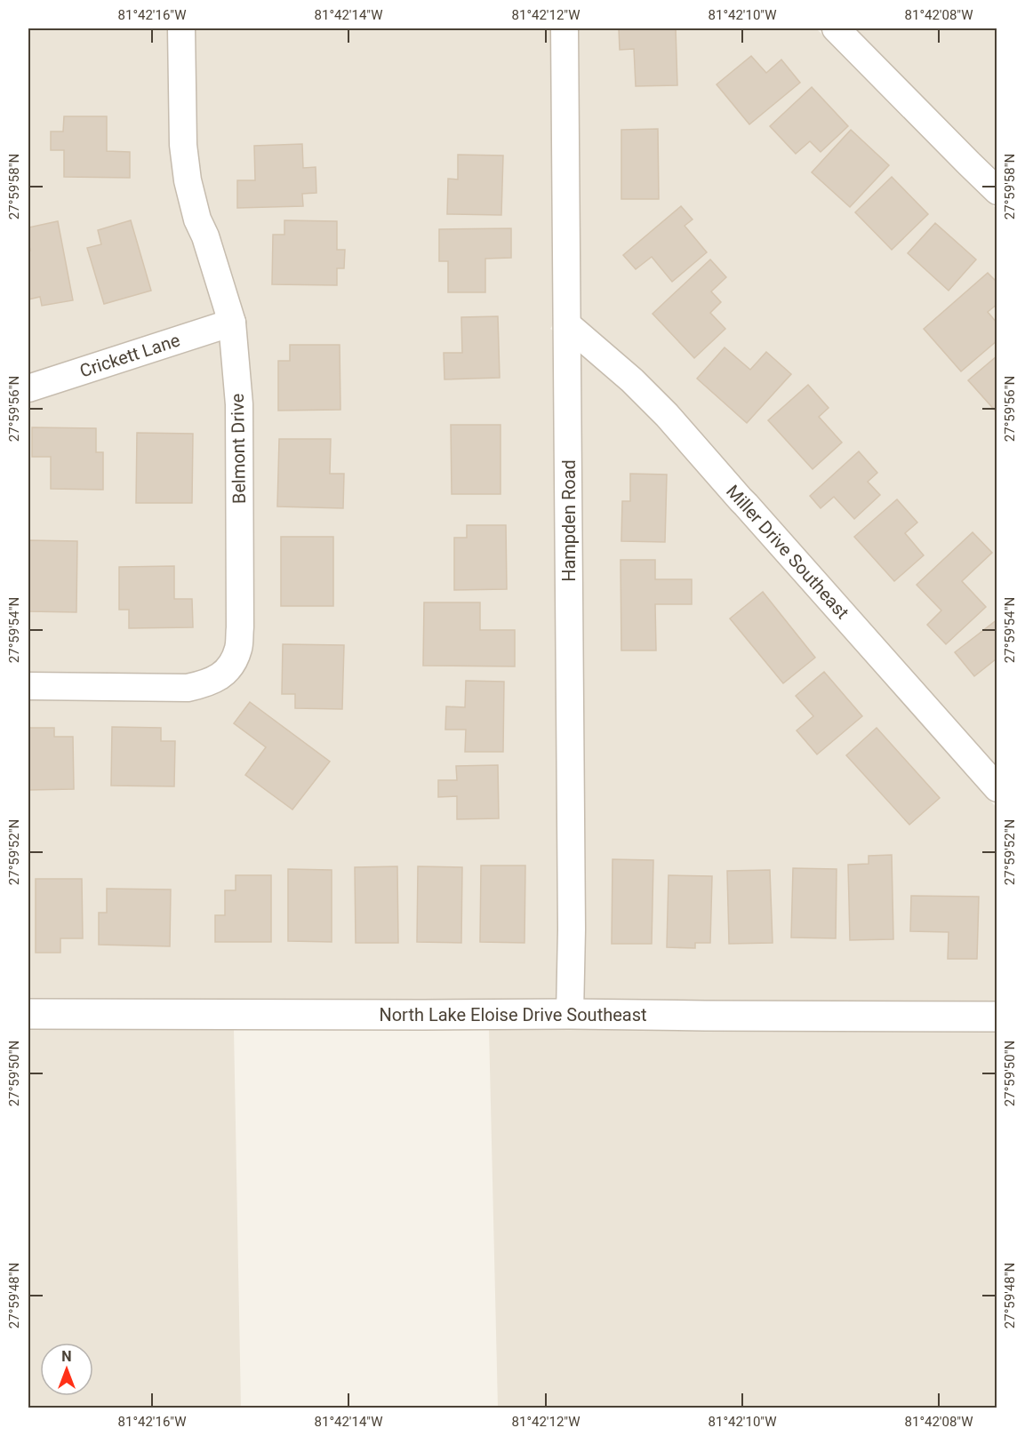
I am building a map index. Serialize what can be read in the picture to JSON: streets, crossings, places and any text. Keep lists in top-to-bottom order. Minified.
{"streets":{"street":["Crickett Lane","Belmont Drive","Hampden Road","Miller Drive Southeast","North Lake Eloise Drive Southeast"]},"crossings":[["Crickett Lane","Belmont Drive"],["Hampden Road","Miller Drive Southeast"],["Hampden Road","North Lake Eloise Drive Southeast"]],"north":"top","coordinates":["81°42'16\"W","81°42'14\"W","81°42'12\"W","81°42'10\"W","81°42'08\"W","27°59'58\"N","27°59'56\"N","27°59'54\"N","27°59'52\"N","27°59'50\"N","27°59'48\"N"]}
